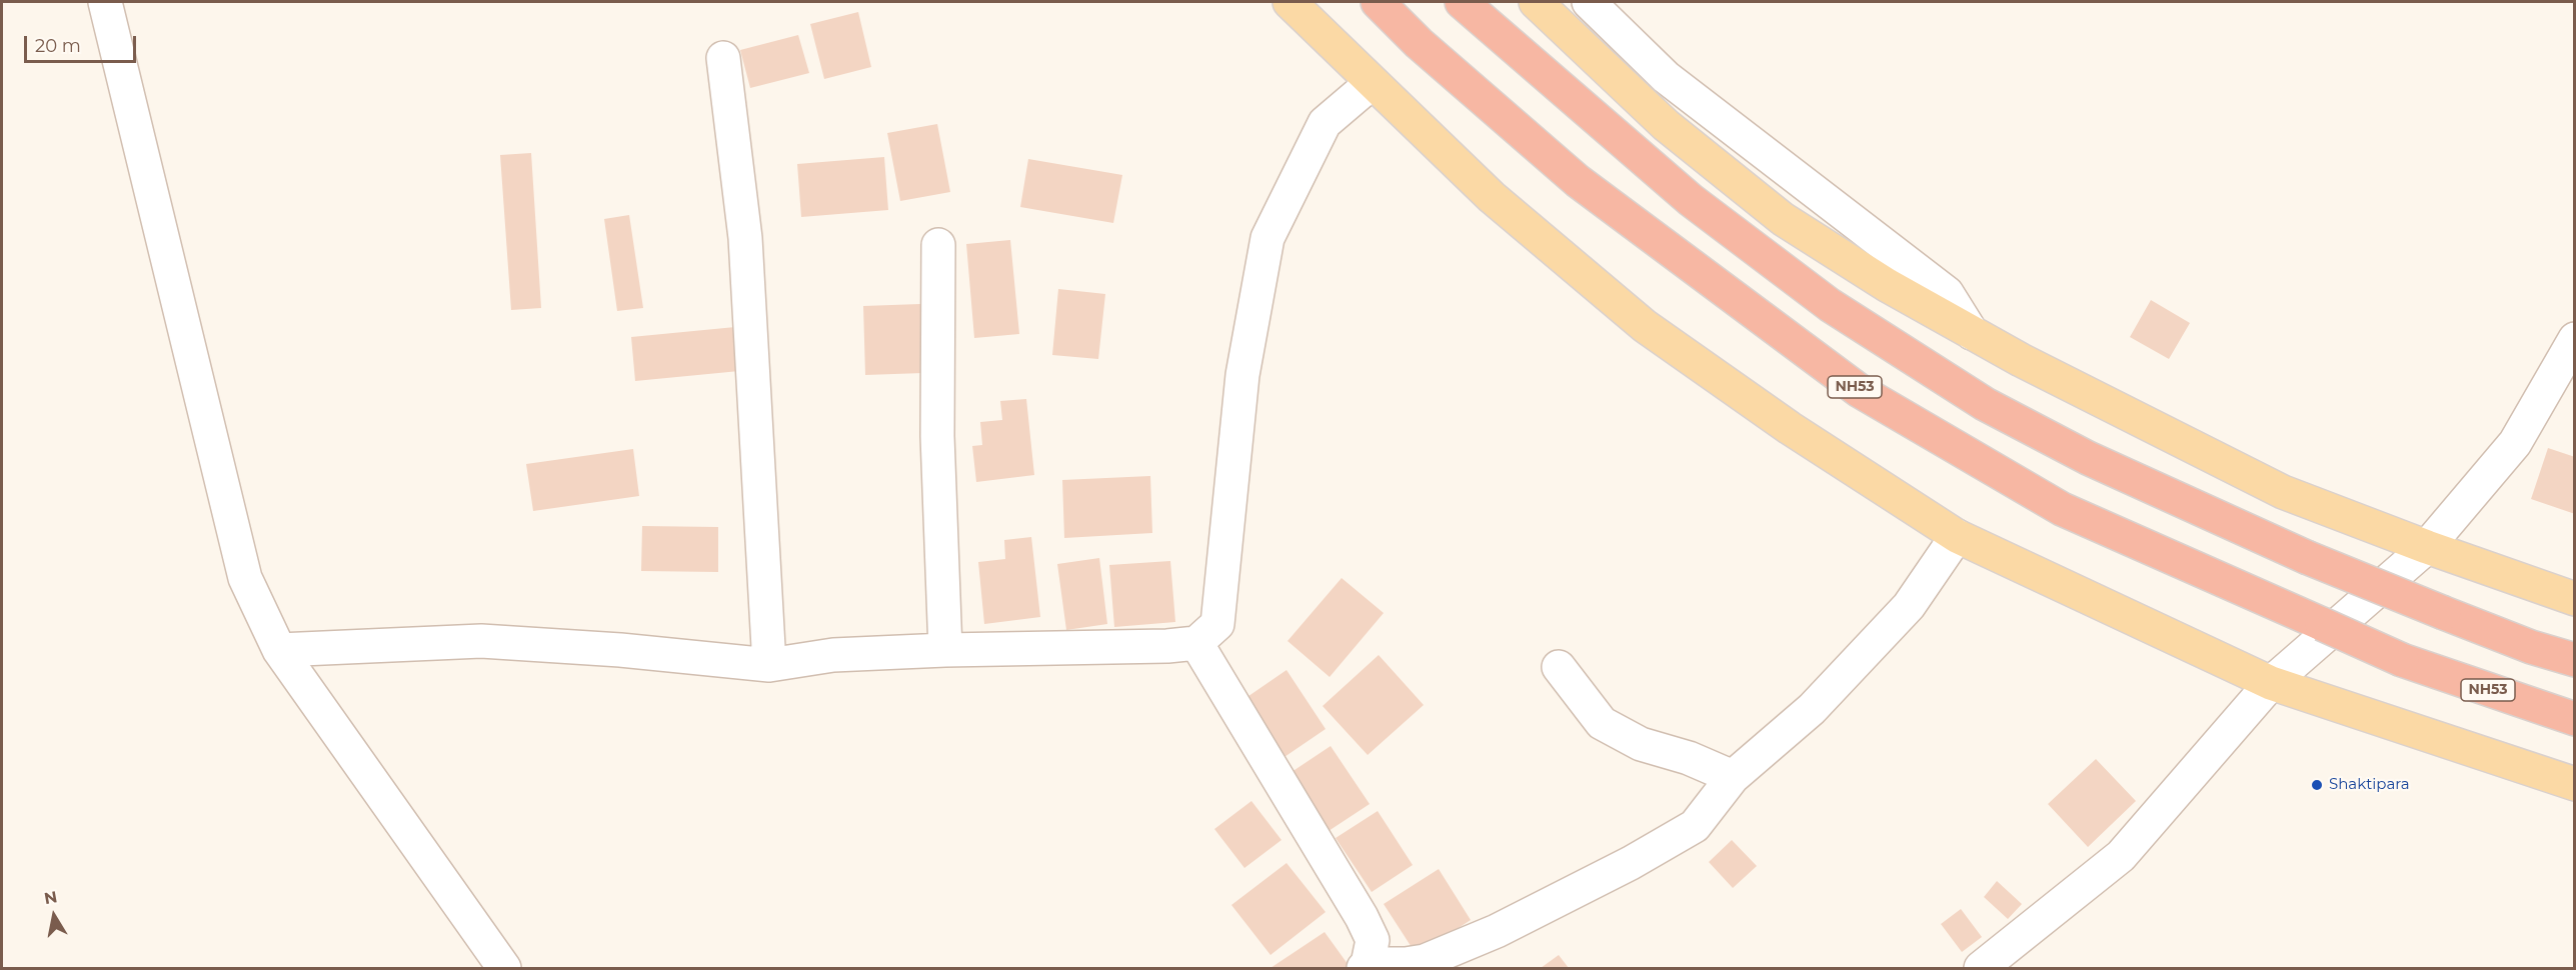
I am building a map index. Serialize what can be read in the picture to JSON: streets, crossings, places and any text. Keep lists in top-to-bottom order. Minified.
{"streets":{"highway":["NH53"]},"places":["Shaktipara"],"scale_bar":"20 m","north":"top"}
